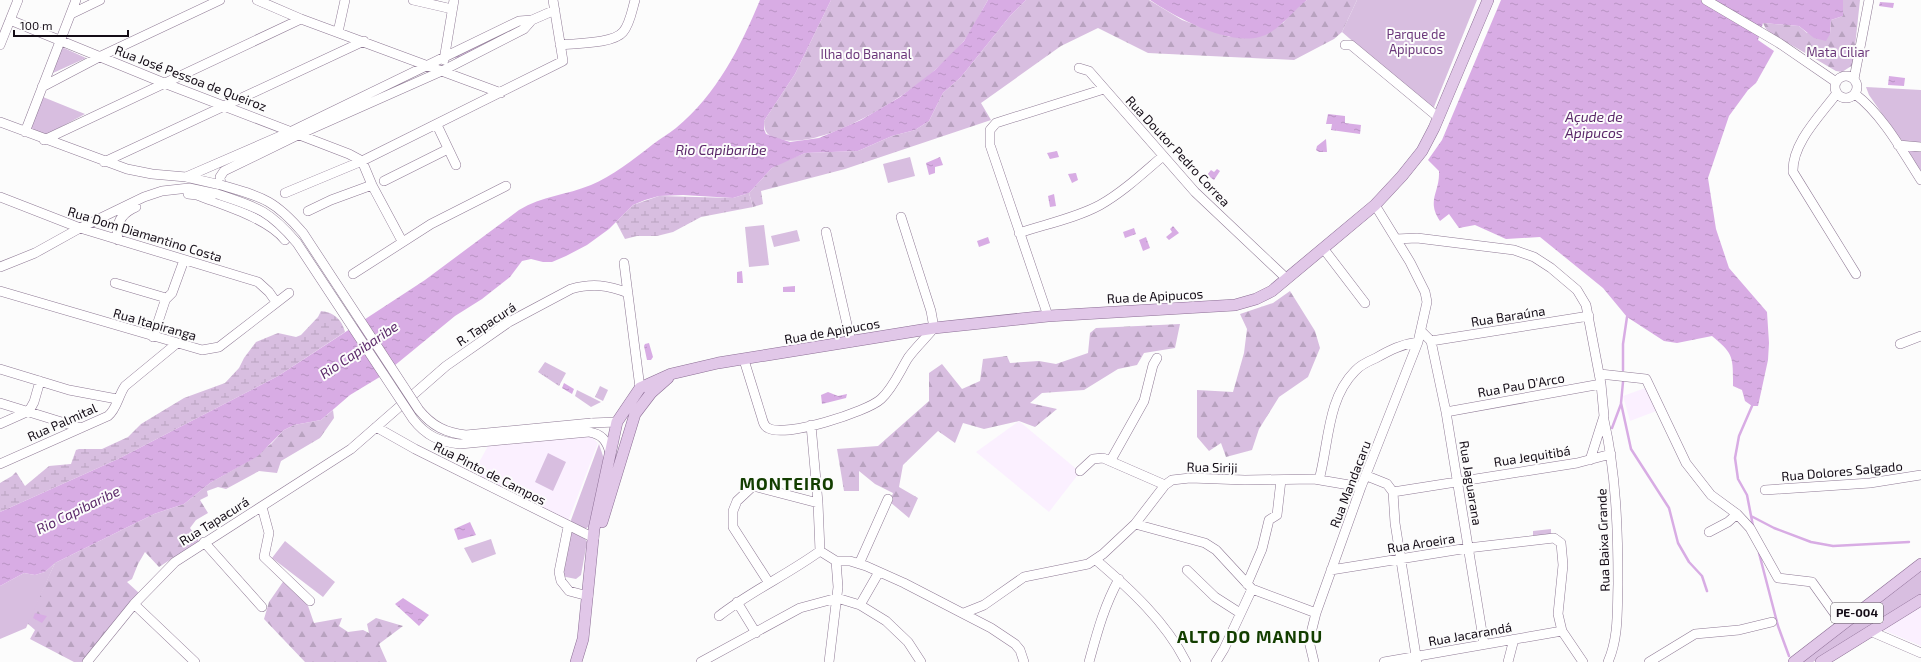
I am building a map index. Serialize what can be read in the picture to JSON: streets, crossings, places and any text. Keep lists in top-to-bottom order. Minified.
{"streets":{"main road":["Rua de Apipucos","PE-004"],"street":["Rua José Pessoa de Queiroz","Rua Doutor Pedro Correa","Rua Dom Diamantino Costa","Rua Baraúna","Rua Itapiranga","R. Tapacurá","Rua Pau D'Arco","Rua Palmital","Rua Jequitibá","Rua Siriji","Rua Dolores Salgado","Rua Pinto de Campos","Rua Jaguarana","Rua Mandacaru","Rua Tapacurá","Rua Baixa Grande","Rua Aroeira","Rua Jacarandá"]},"crossings":[["Rua Doutor Pedro Correa","Rua de Apipucos"],["Rua Dom Diamantino Costa","Rua Itapiranga"],["Rua Baraúna","Rua Jaguarana"],["Rua Baraúna","Rua Baixa Grande"],["Rua Itapiranga","Rua Palmital"],["R. Tapacurá","Rua Pinto de Campos"],["R. Tapacurá","Rua Tapacurá"],["Rua Pau D'Arco","Rua Jaguarana"],["Rua Pau D'Arco","Rua Baixa Grande"],["Rua Jequitibá","Rua Jaguarana"],["Rua Jequitibá","Rua Baixa Grande"],["Rua Siriji","Rua Mandacaru"],["Rua Pinto de Campos","Rua Tapacurá"],["Rua Jaguarana","Rua Aroeira"],["Rua Jaguarana","Rua Jacarandá"],["Rua Mandacaru","Rua Baixa Grande"],["Rua Mandacaru","Rua Aroeira"],["Rua Aroeira","Rua Jacarandá"]],"districts":["MONTEIRO","ALTO DO MANDU"],"water":["Açude de Apipucos","Rio Capibaribe"],"parks":["Parque de Apipucos","Mata Ciliar","Ilha do Bananal"],"scale_bar":"100 m"}
